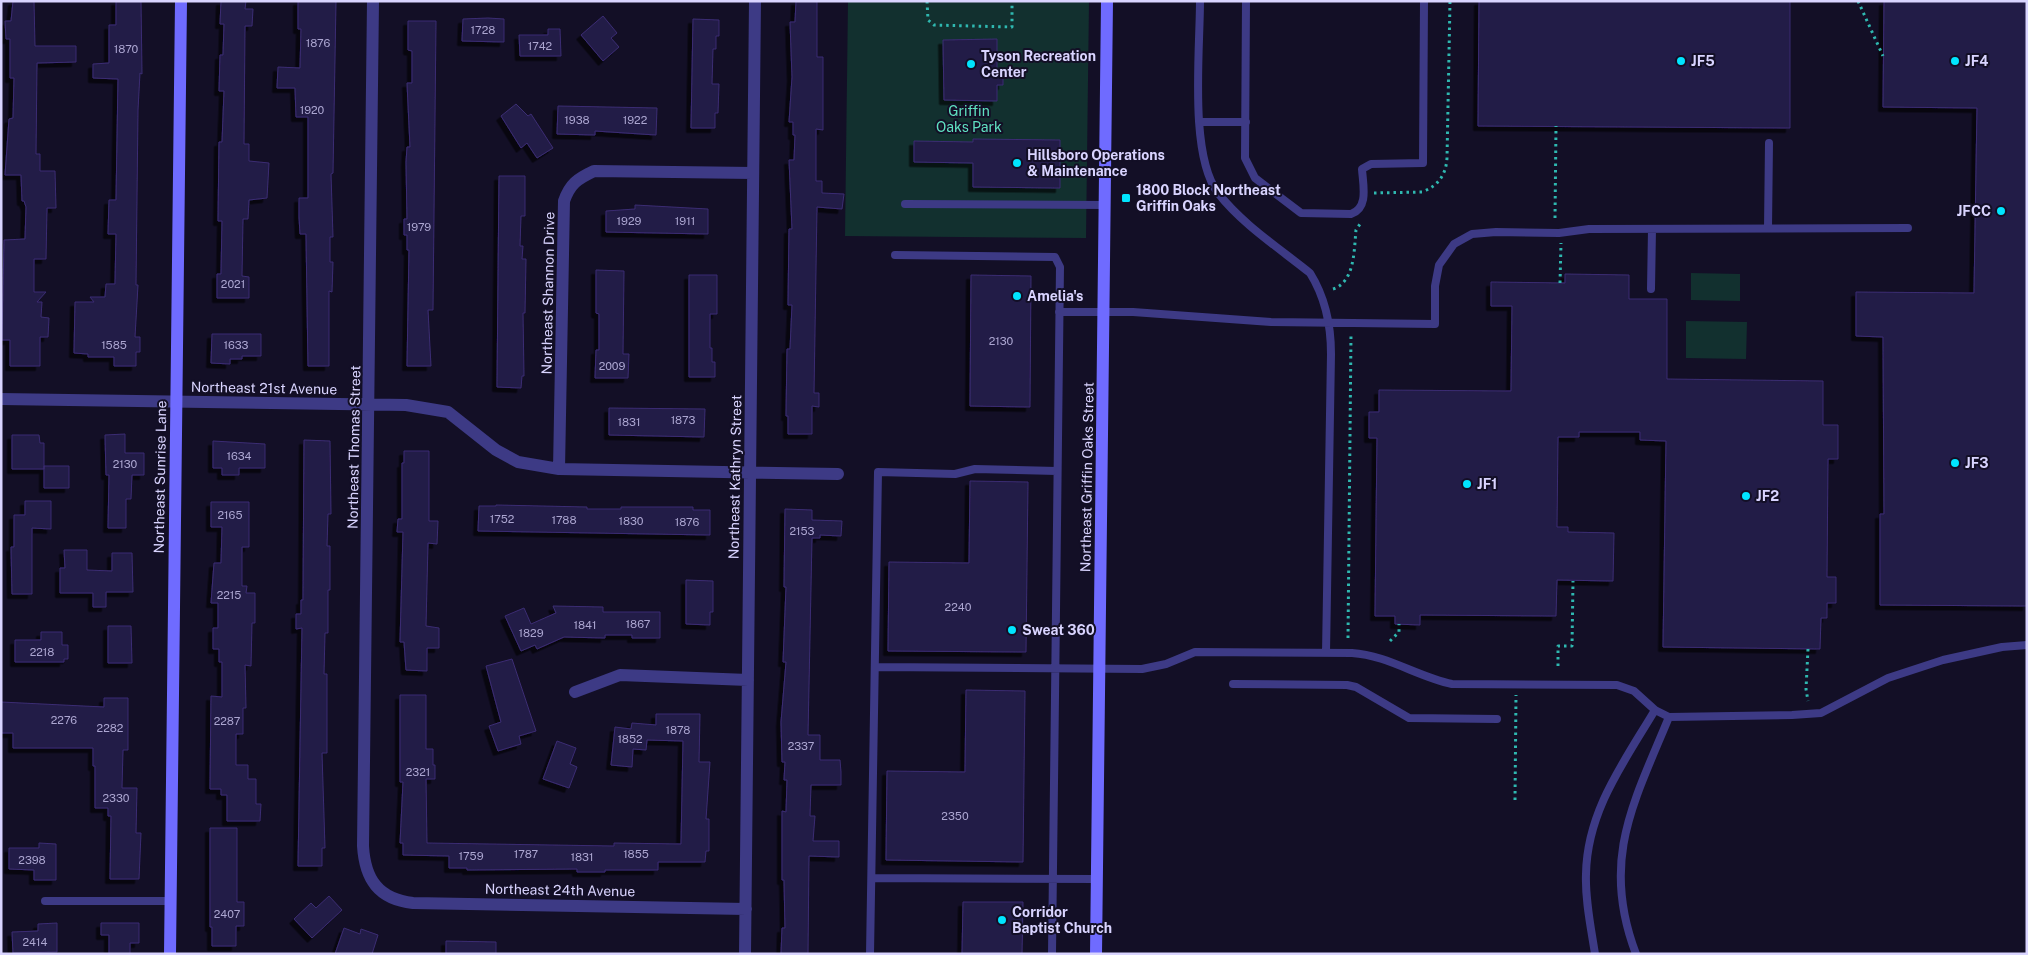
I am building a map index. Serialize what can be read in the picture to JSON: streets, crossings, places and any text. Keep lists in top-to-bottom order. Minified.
{"streets":{"street":["Northeast Shannon Drive","Northeast 21st Avenue","Northeast Thomas Street","Northeast Sunrise Lane","Northeast Kathryn Street","Northeast Griffin Oaks Street","Northeast 24th Avenue"]},"crossings":[["Northeast Shannon Drive","Northeast 21st Avenue"],["Northeast Shannon Drive","Northeast Kathryn Street"],["Northeast 21st Avenue","Northeast Thomas Street"],["Northeast 21st Avenue","Northeast Sunrise Lane"],["Northeast 21st Avenue","Northeast Kathryn Street"],["Northeast Thomas Street","Northeast 24th Avenue"],["Northeast Kathryn Street","Northeast 24th Avenue"]],"parks":["Griffin Oaks Park"],"places":{"other":["JF5","JF4","Tyson Recreation Center","Hillsboro Operations & Maintenance","JFCC","Amelia's","JF3","JF1","JF2","Sweat 360","Corridor Baptist Church"],"transit":["1800 Block Northeast Griffin Oaks"]},"house_numbers":["1728","1876","1742","1870","1920","1938","1922","1929","1911","1979","2021","2130","1585","1633","2009","1873","1831","1634","2130","2165","1752","1788","1830","1876","2153","2215","2240","1867","1841","1829","2218","2276","2287","2282","1878","1852","2337","2321","2330","2350","1787","1855","1759","1831","2398","2407","2414"]}
